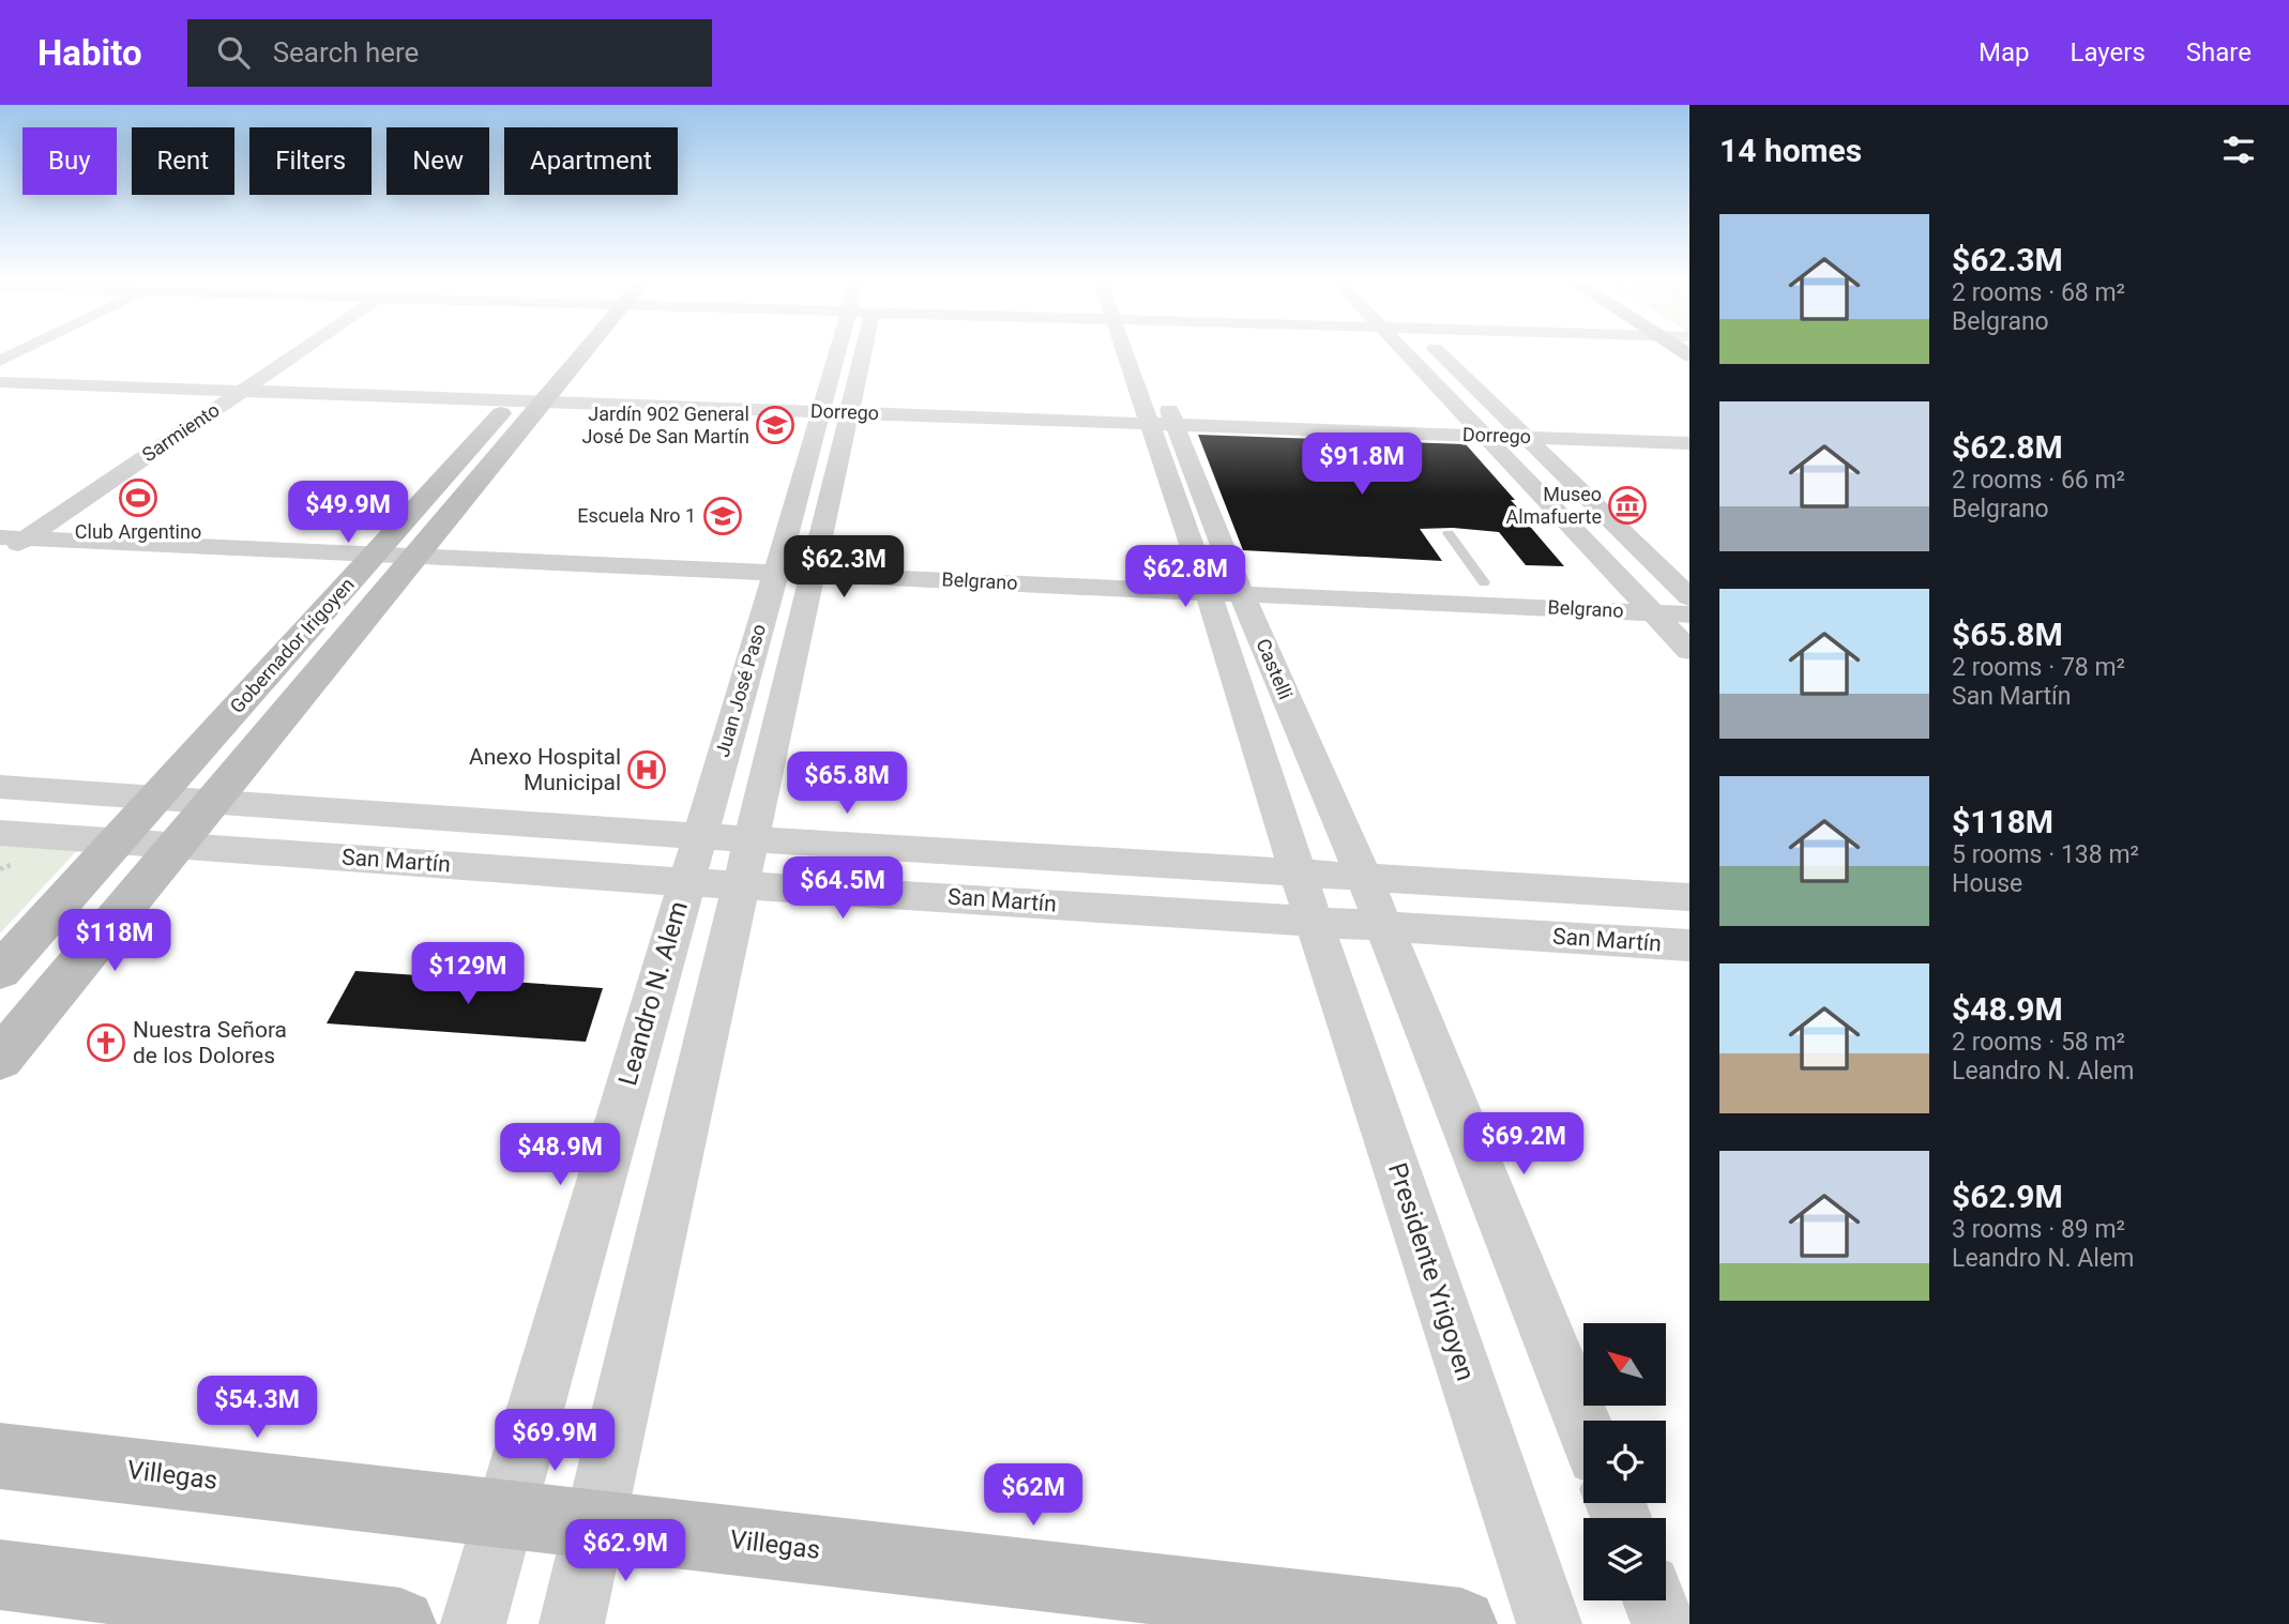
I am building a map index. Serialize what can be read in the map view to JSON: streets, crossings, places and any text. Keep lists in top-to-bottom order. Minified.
{"streets":{"street":["Dorrego","Sarmiento","Belgrano","Gobernador Irigoyen","Castelli","Juan José Paso","San Martín","Leandro N. Alem","Presidente Yrigoyen","Villegas"]},"crossings":[["Dorrego","Sarmiento"],["Dorrego","Gobernador Irigoyen"],["Dorrego","Castelli"],["Dorrego","Juan José Paso"],["Sarmiento","Belgrano"],["Belgrano","Gobernador Irigoyen"],["Belgrano","Castelli"],["Belgrano","Juan José Paso"],["Gobernador Irigoyen","San Martín"],["Castelli","San Martín"],["Castelli","Presidente Yrigoyen"],["Juan José Paso","San Martín"],["Juan José Paso","Leandro N. Alem"],["San Martín","Leandro N. Alem"],["San Martín","Presidente Yrigoyen"],["Leandro N. Alem","Villegas"]],"places":{"school or university":["Jardín 902 General José De San Martín","Escuela Nro 1"],"sports":["Club Argentino"],"museum":["Museo Almafuerte"],"hospital":["Anexo Hospital Municipal"],"church":["Nuestra Señora de los Dolores"]},"north":"top left","page":{"header":"Habito","search":"Search here","nav":["Map","Layers","Share"],"heading":"14 homes","chip":["Buy","Rent","Filters","New","Apartment"],"list":[{"name":"$62.3M","note":"2 rooms · 68 m² · Belgrano"},{"name":"$62.8M","note":"2 rooms · 66 m² · Belgrano"},{"name":"$65.8M","note":"2 rooms · 78 m² · San Martín"},{"name":"$118M","note":"5 rooms · 138 m² · House"},{"name":"$48.9M","note":"2 rooms · 58 m² · Leandro N. Alem"},{"name":"$62.9M","note":"3 rooms · 89 m² · Leandro N. Alem"}],"price":["$91.8M","$49.9M","$62.3M","$62.8M","$65.8M","$64.5M","$118M","$129M","$69.2M","$48.9M","$54.3M","$69.9M","$62M","$62.9M"]}}
